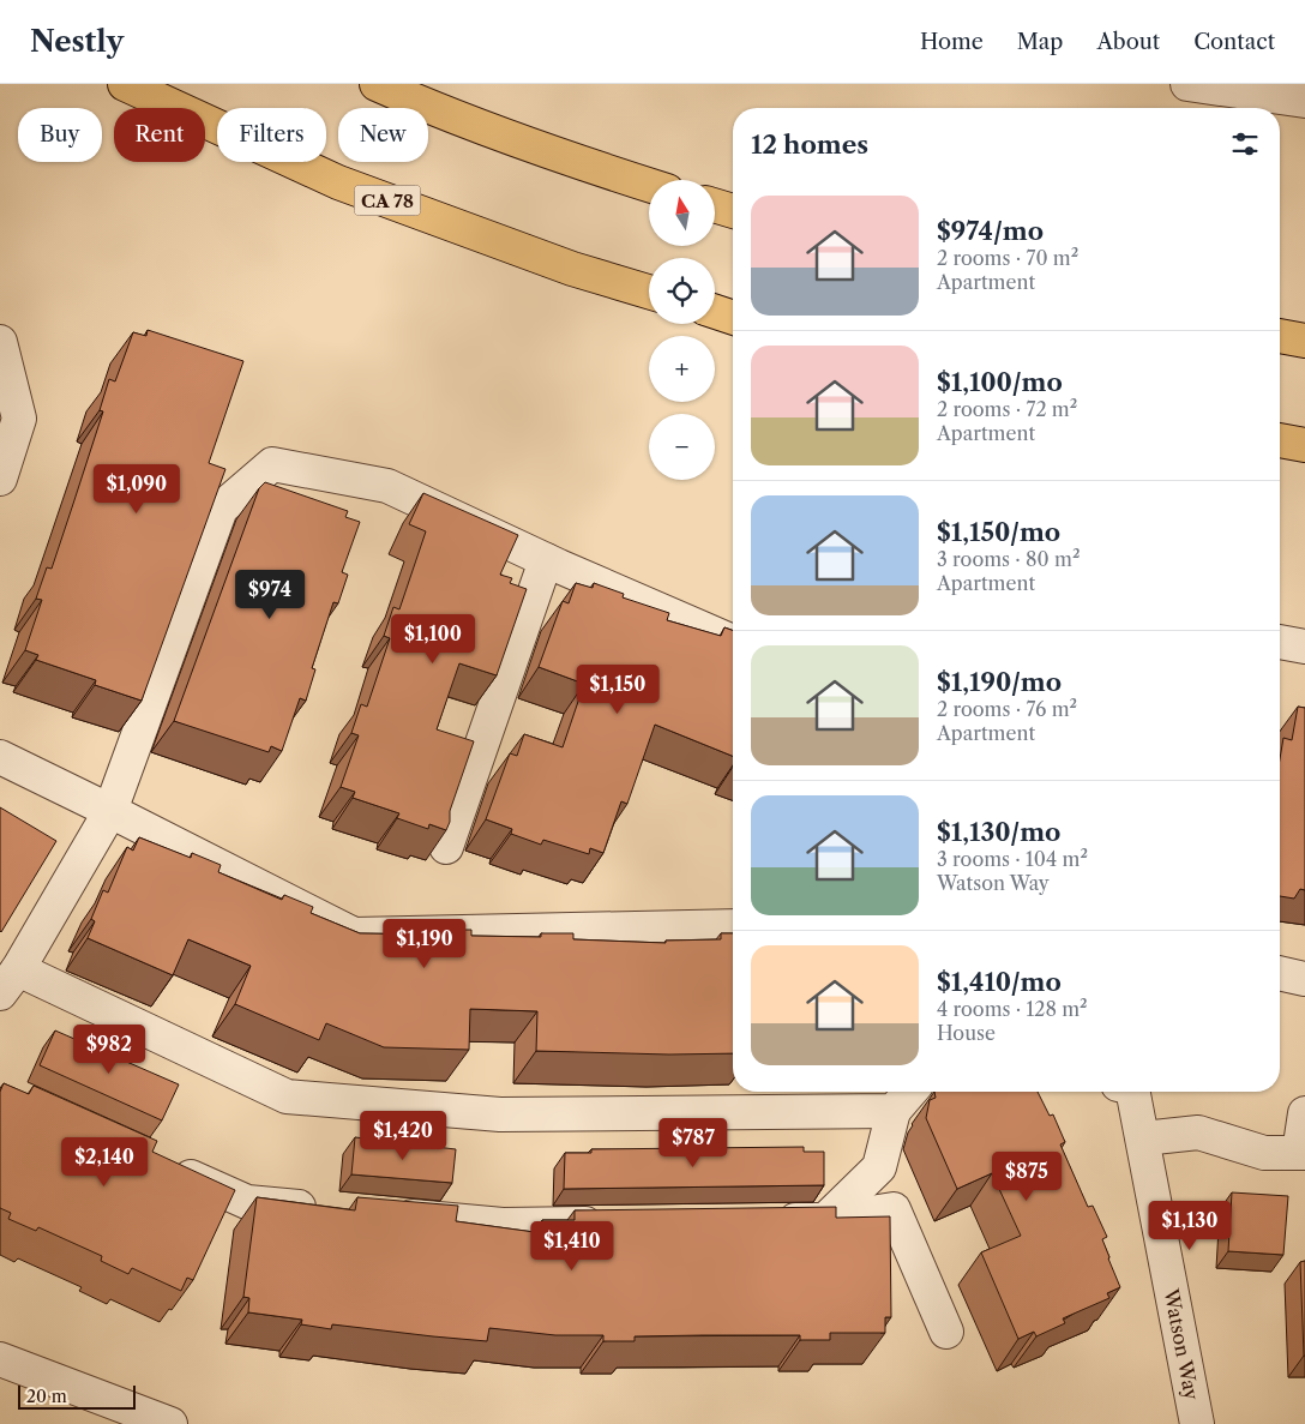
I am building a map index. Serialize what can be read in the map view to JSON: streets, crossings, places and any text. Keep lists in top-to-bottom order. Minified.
{"streets":{"highway":["CA 78"],"street":["Watson Way"]},"scale_bar":"20 m","north":"top","page":{"header":"Nestly","nav":["Home","Map","About","Contact"],"chip":["Buy","Rent","Filters","New"],"heading":"12 homes","map_buttons":["+","−"],"list":[{"name":"$974/mo","note":"2 rooms · 70 m² · Apartment"},{"name":"$1,100/mo","note":"2 rooms · 72 m² · Apartment"},{"name":"$1,150/mo","note":"3 rooms · 80 m² · Apartment"},{"name":"$1,190/mo","note":"2 rooms · 76 m² · Apartment"},{"name":"$1,130/mo","note":"3 rooms · 104 m² · Watson Way"},{"name":"$1,410/mo","note":"4 rooms · 128 m² · House"}],"price":["$1,090","$974","$1,100","$1,150","$1,190","$982","$1,420","$787","$2,140","$875","$1,130","$1,410"],"scale":"20 m"}}
